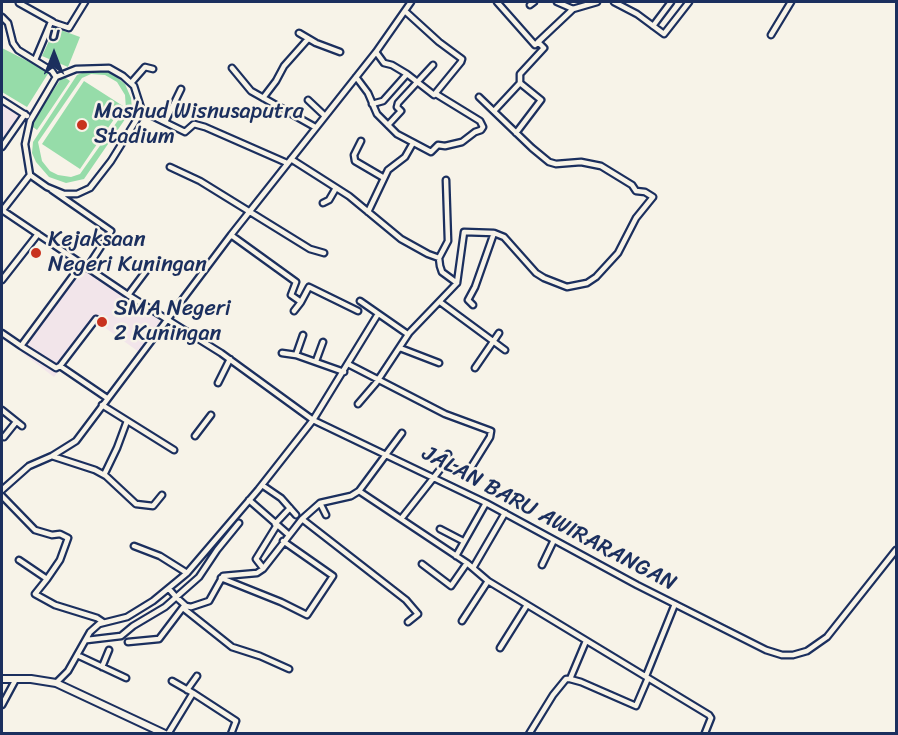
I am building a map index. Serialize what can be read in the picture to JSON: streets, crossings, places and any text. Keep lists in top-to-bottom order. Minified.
{"streets":{"street":["JALAN BARU AWIRARANGAN"]},"places":["Mashud Wisnusaputra Stadium","Kejaksaan Negeri Kuningan","SMA Negeri 2 Kuningan"],"north":"top"}
